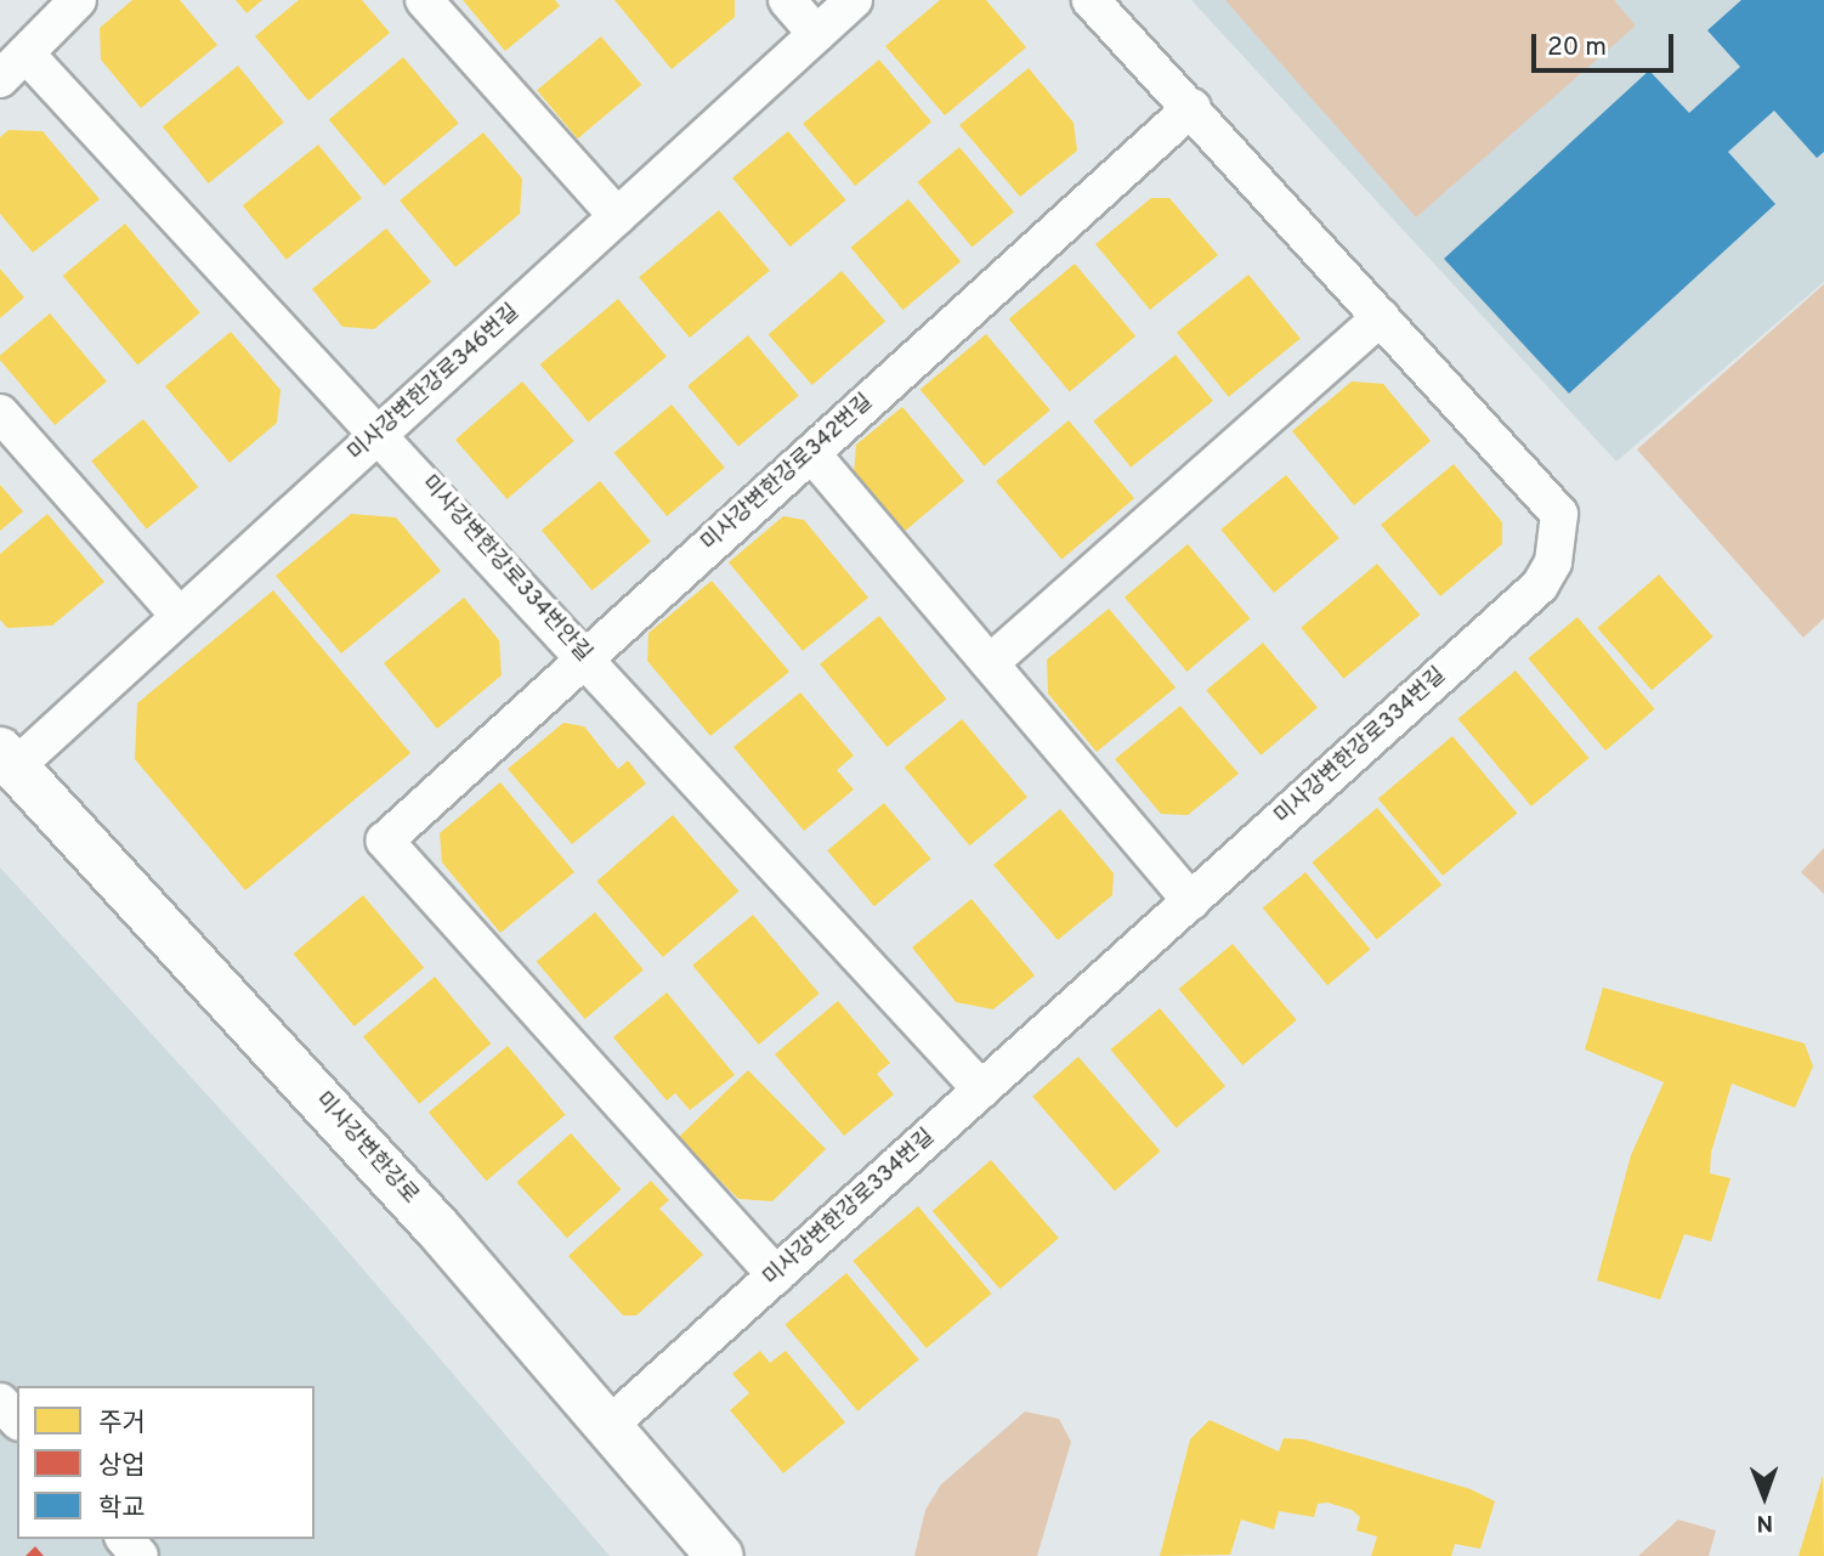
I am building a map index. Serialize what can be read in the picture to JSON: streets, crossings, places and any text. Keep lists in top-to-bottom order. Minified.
{"streets":{"street":["미사강변한강로346번길","미사강변한강로342번길","미사강변한강로334번안길","미사강변한강로334번길","미사강변한강로"]},"crossings":[["미사강변한강로346번길","미사강변한강로334번안길"],["미사강변한강로346번길","미사강변한강로"],["미사강변한강로342번길","미사강변한강로334번안길"],["미사강변한강로342번길","미사강변한강로334번길"],["미사강변한강로334번안길","미사강변한강로334번길"],["미사강변한강로334번길","미사강변한강로"]],"legend":["주거","상업","학교"],"scale_bar":"20 m","north":"bottom"}
